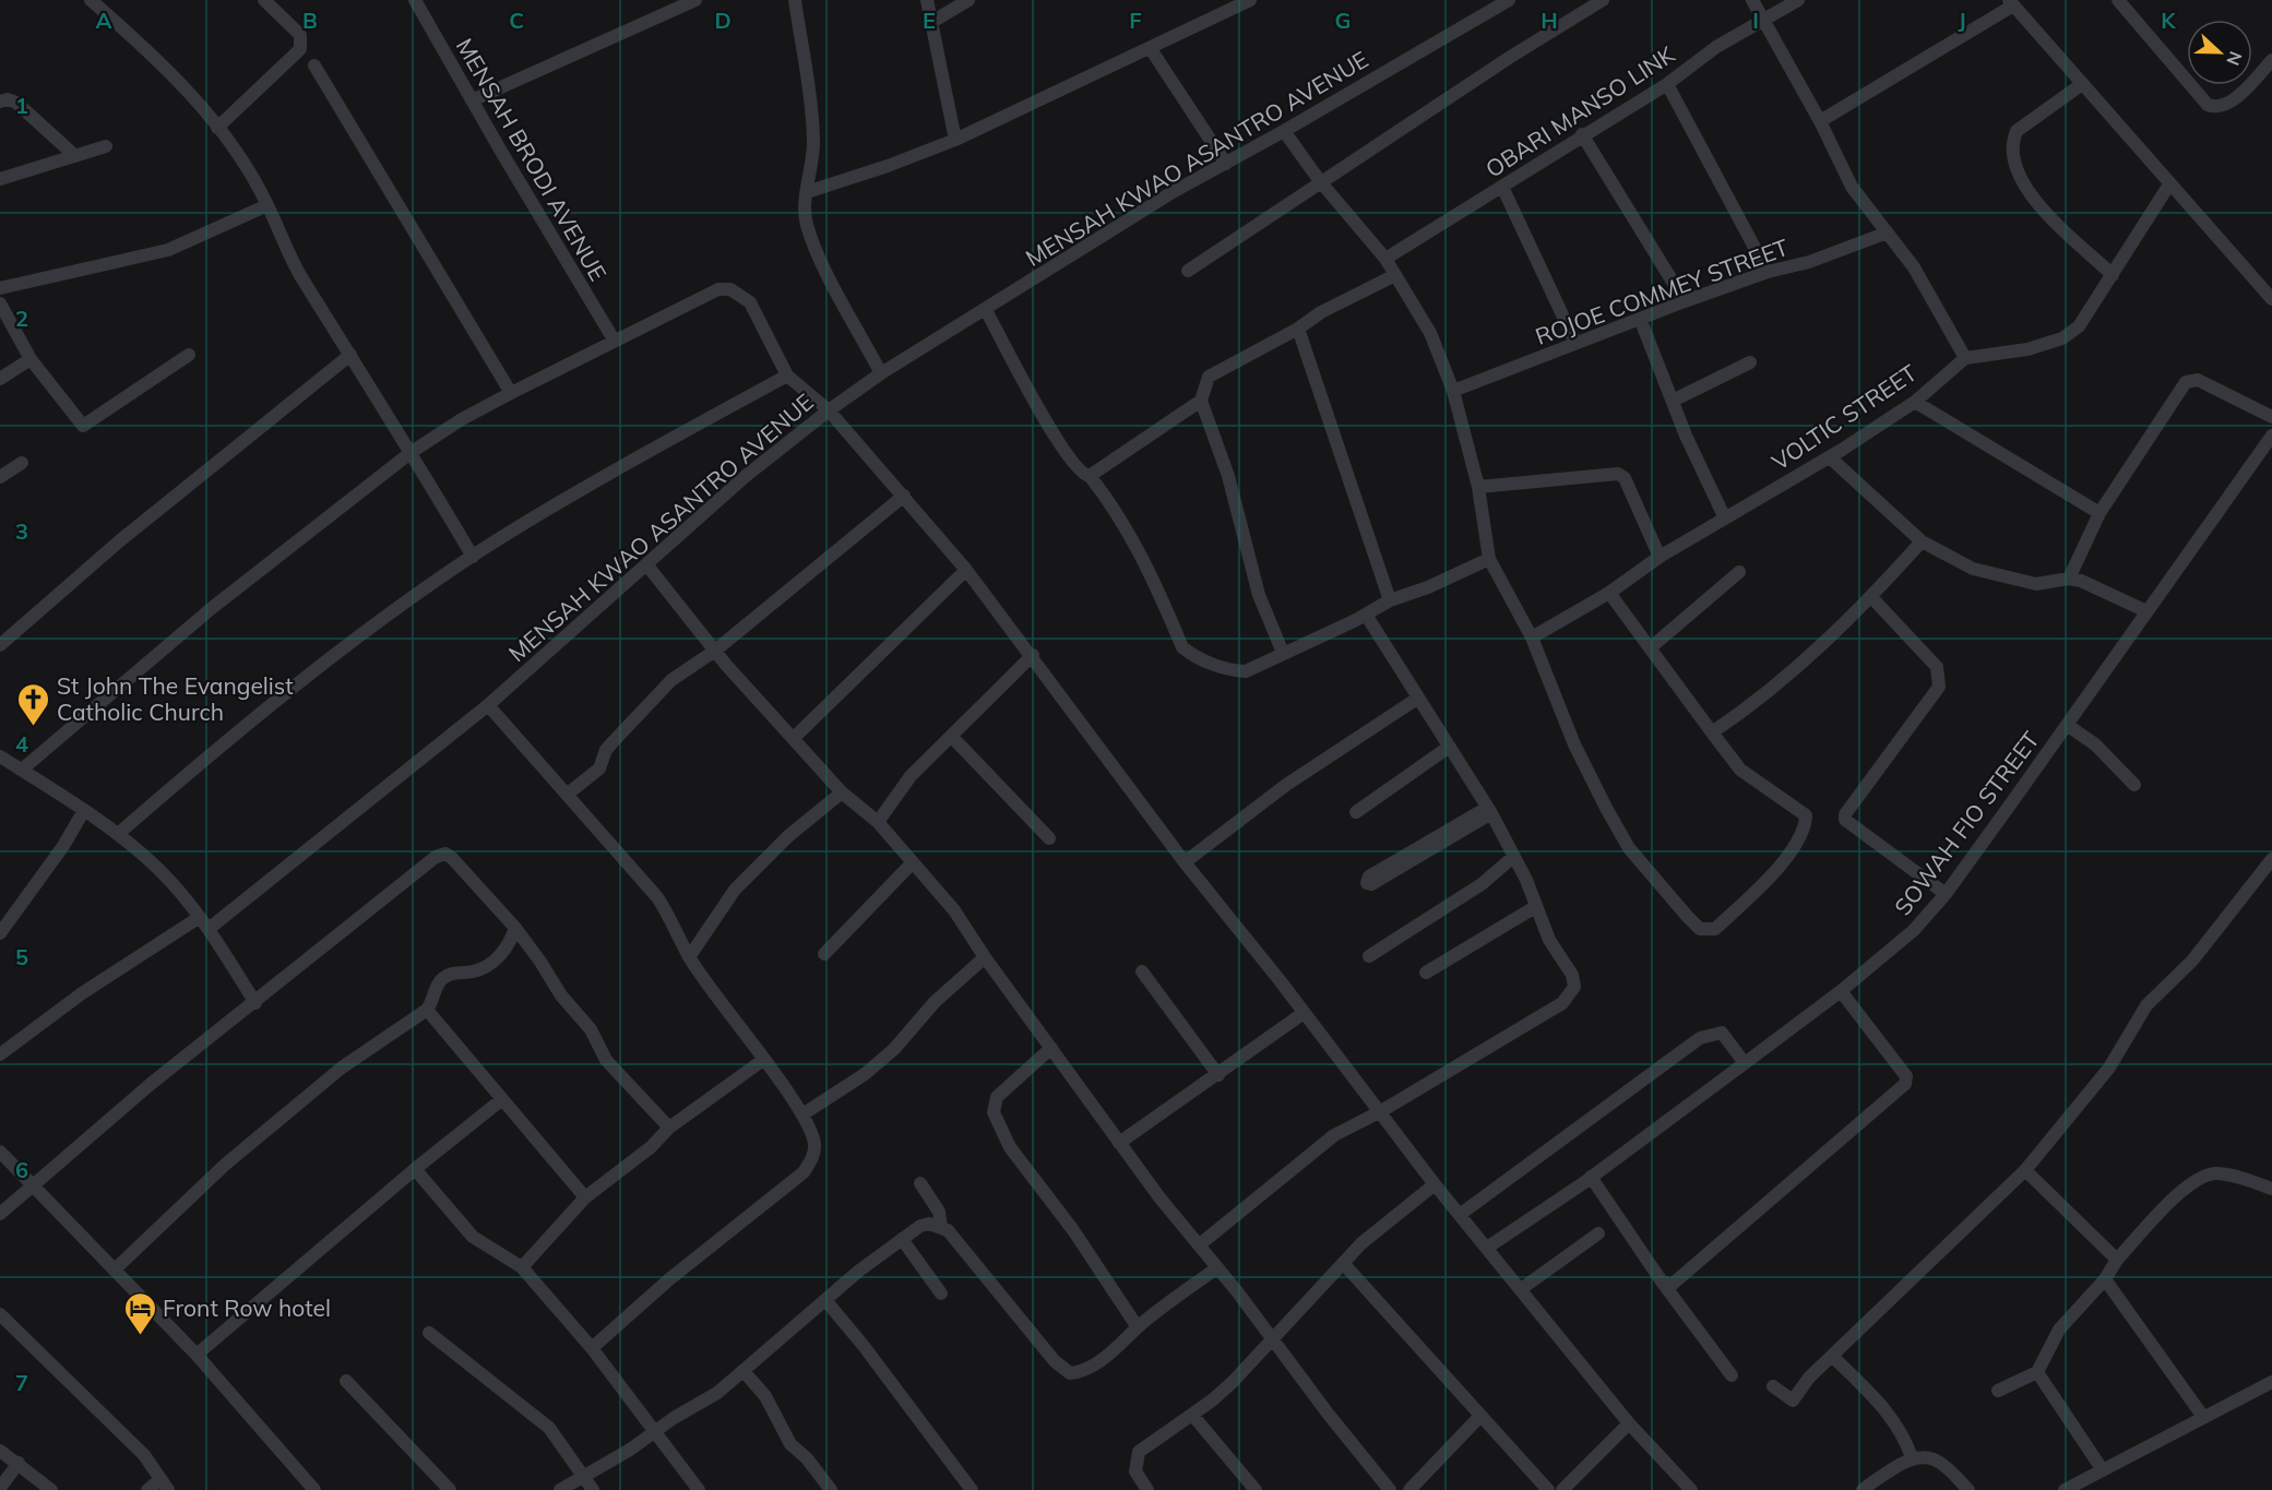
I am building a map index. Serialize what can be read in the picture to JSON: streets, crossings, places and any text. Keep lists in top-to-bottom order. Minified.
{"streets":{"street":["OBARI MANSO LINK","MENSAH KWAO ASANTRO AVENUE","MENSAH BRODI AVENUE","ROJOE COMMEY STREET","VOLTIC STREET","SOWAH FIO STREET"]},"places":{"church":["St John The Evangelist Catholic Church"],"hotel":["Front Row hotel"]},"north":"right","grid":{"columns":["A","B","C","D","E","F","G","H","I","J","K"],"rows":["1","2","3","4","5","6","7"]}}
